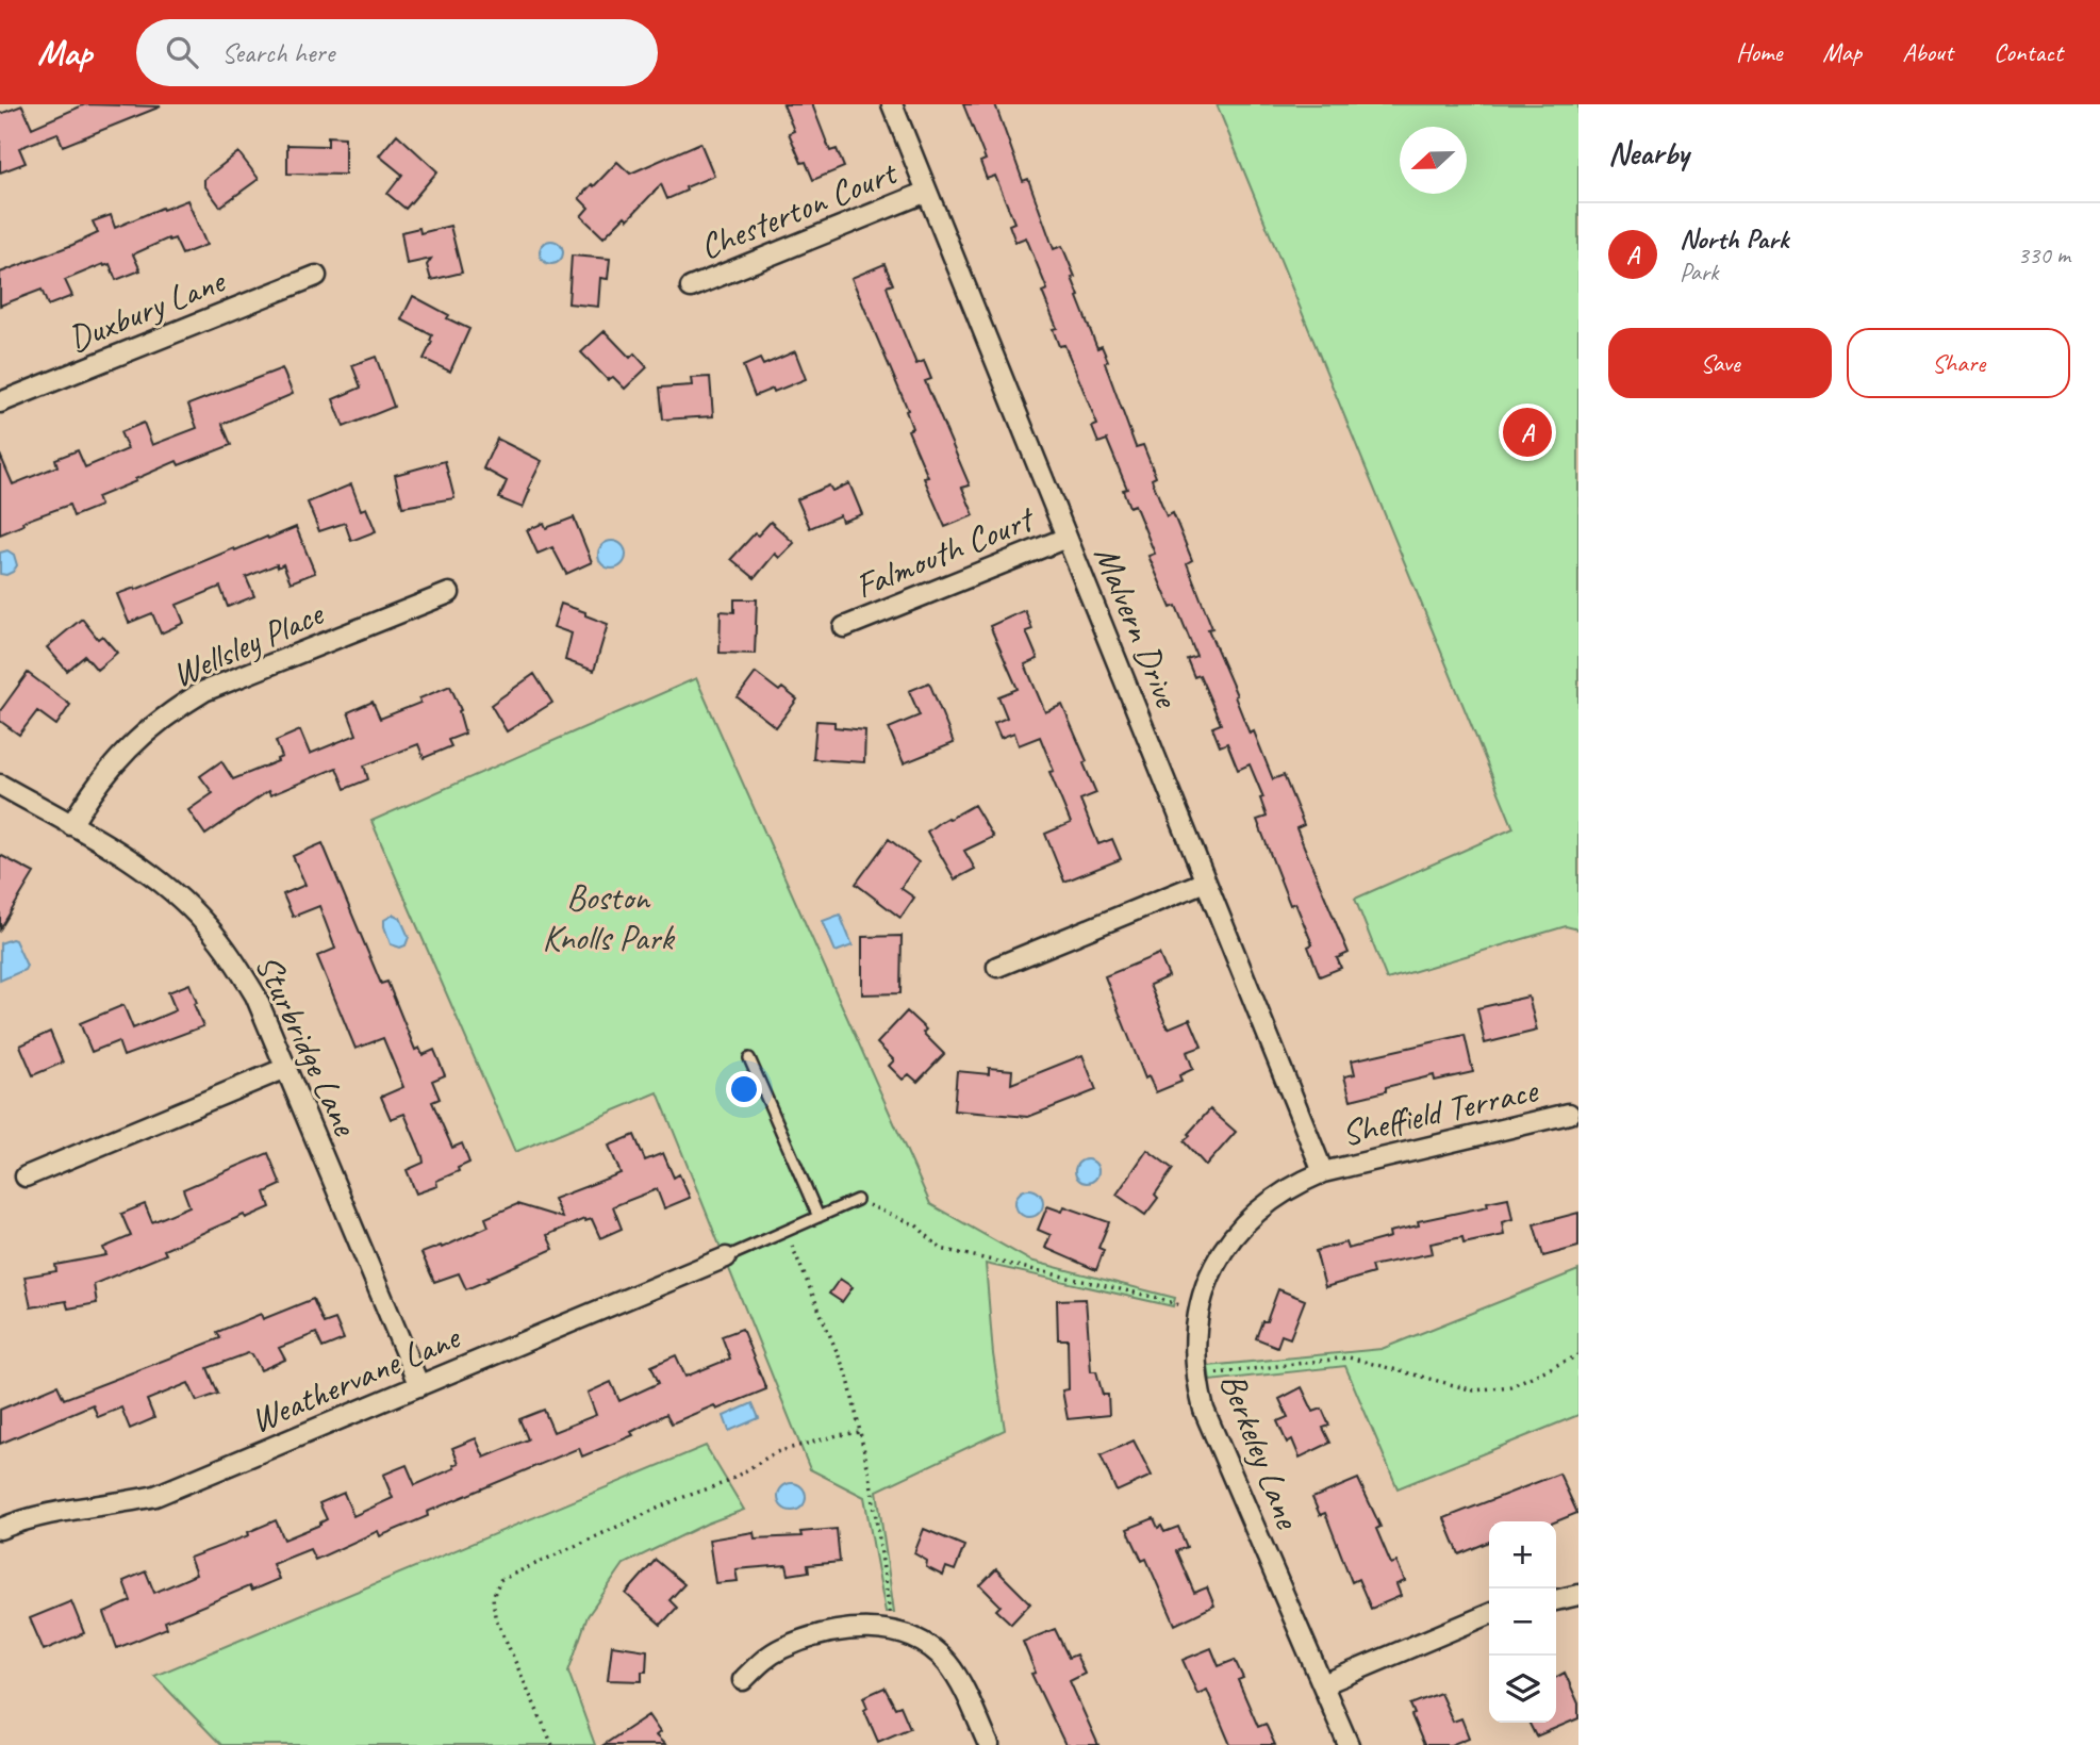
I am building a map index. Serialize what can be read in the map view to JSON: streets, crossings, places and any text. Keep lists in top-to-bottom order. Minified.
{"streets":{"street":["Chesterton Court","Duxbury Lane","Falmouth Court","Malvern Drive","Wellsley Place","Sturbridge Lane","Sheffield Terrace","Weathervane Lane","Berkeley Lane"]},"crossings":[["Chesterton Court","Malvern Drive"],["Falmouth Court","Malvern Drive"],["Malvern Drive","Sheffield Terrace"],["Malvern Drive","Berkeley Lane"],["Wellsley Place","Sturbridge Lane"],["Sturbridge Lane","Weathervane Lane"],["Sheffield Terrace","Berkeley Lane"]],"parks":["Boston Knolls Park"],"north":"left","page":{"header":"Map","search":"Search here","nav":["Home","Map","About","Contact"],"heading":"Nearby","list":[{"mark":"A","name":"North Park","note":"Park","value":"330 m"}],"buttons":["Save","Share"],"pins":"A","map_buttons":["+","−"]}}
